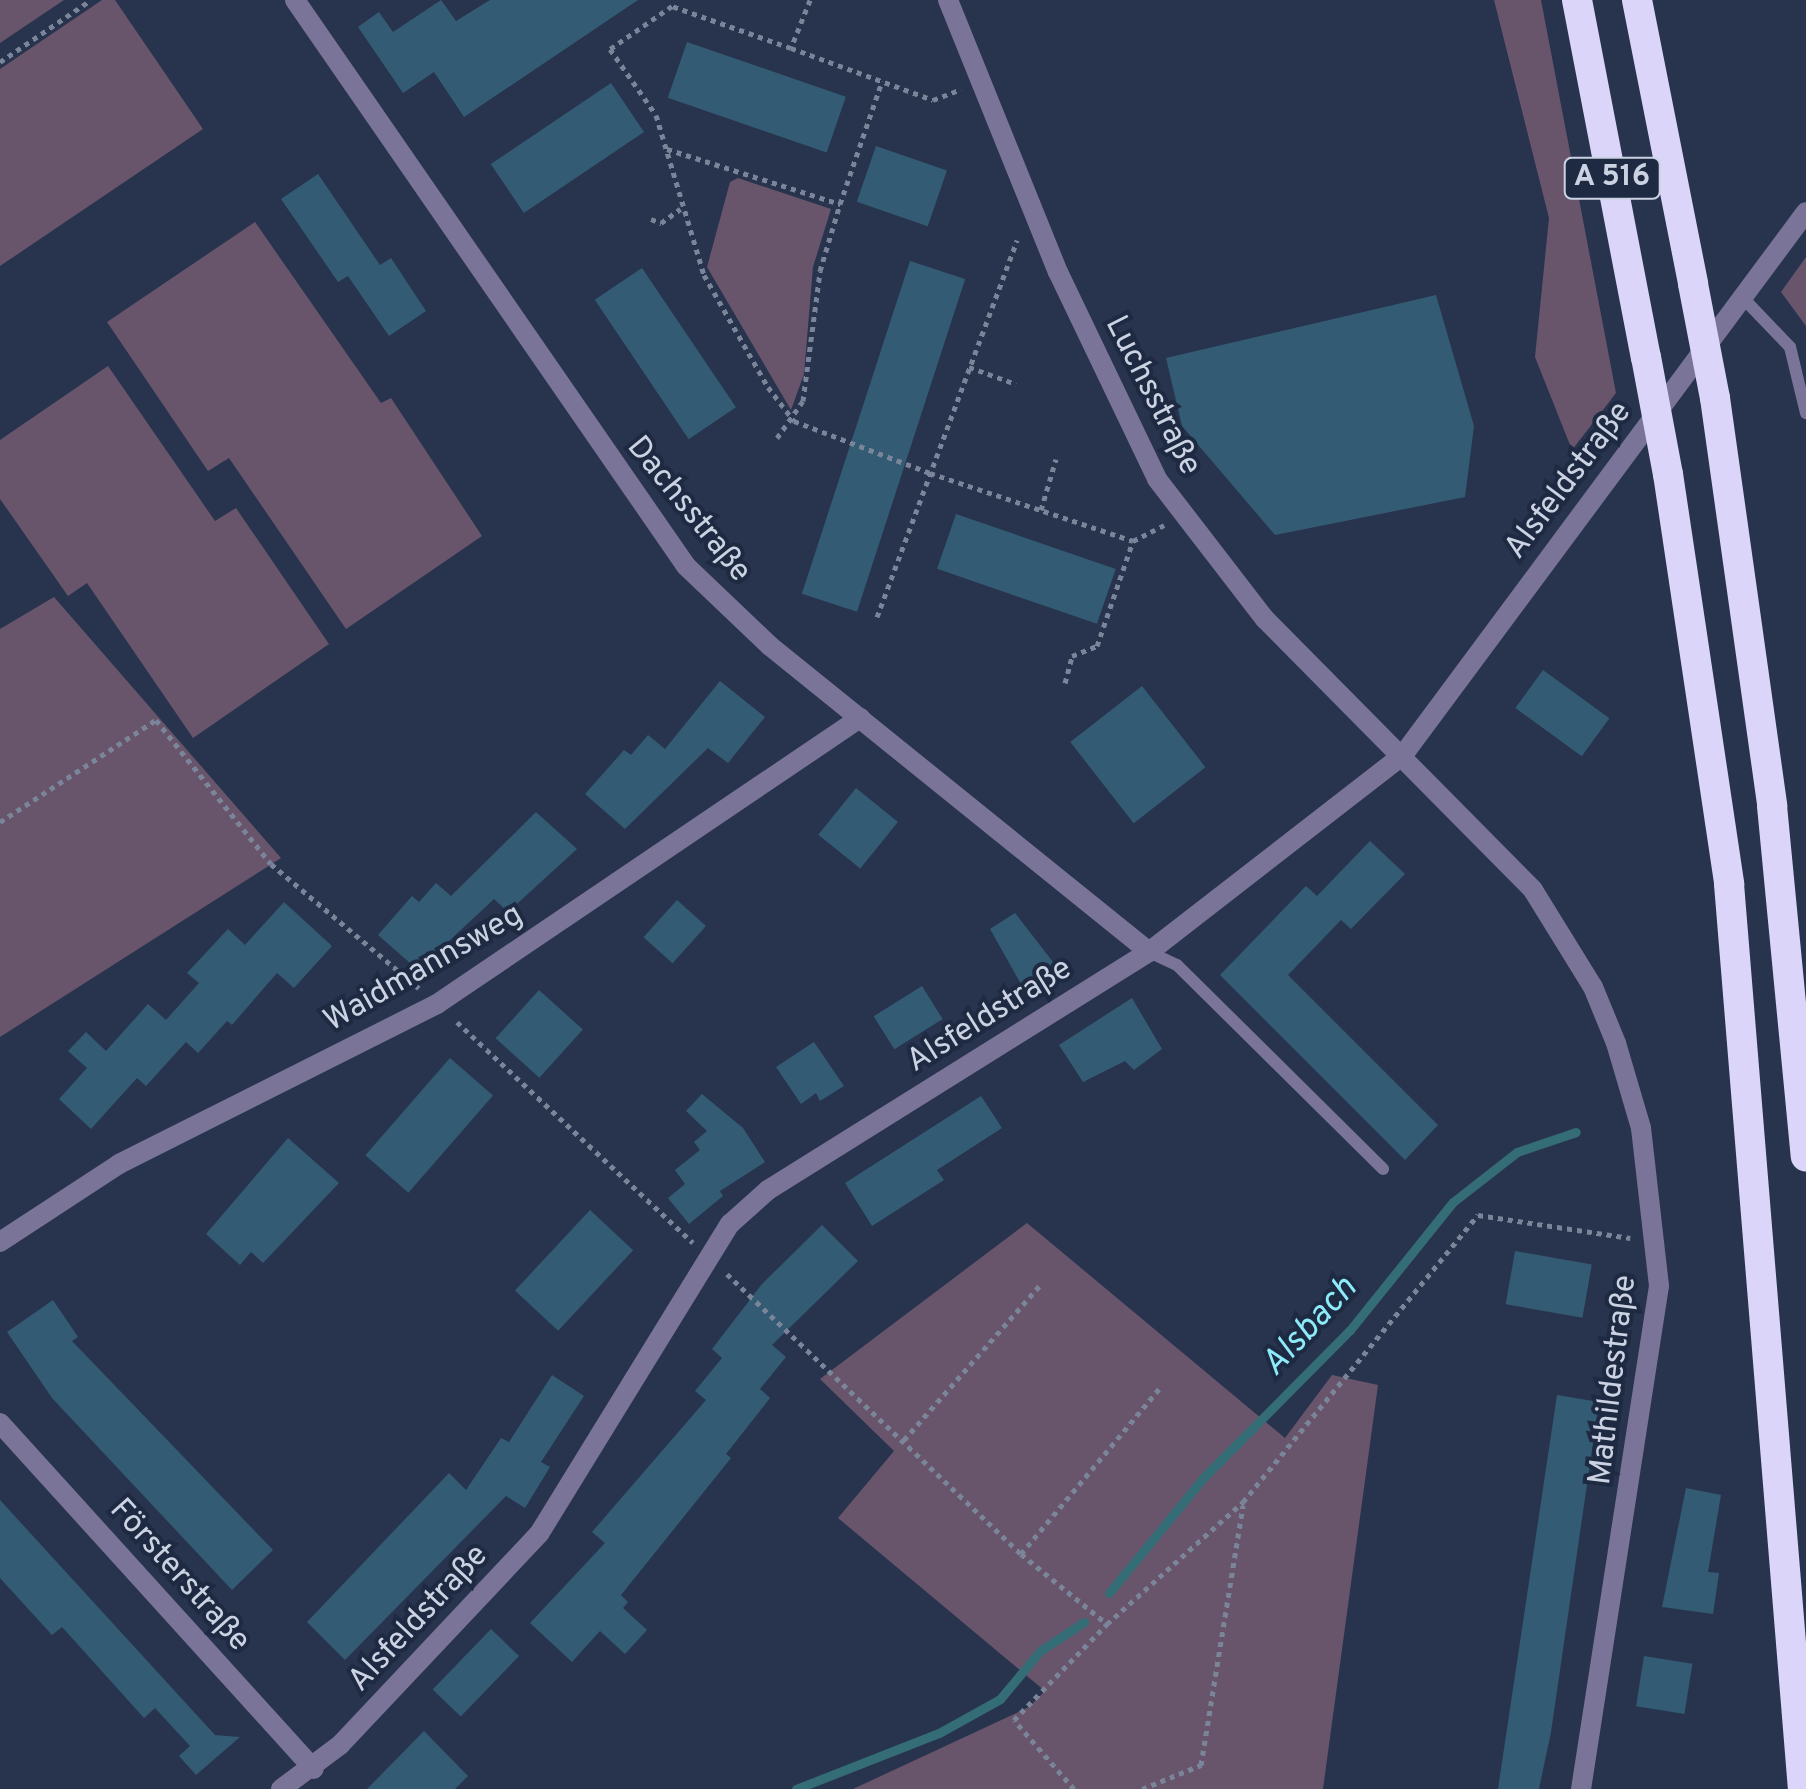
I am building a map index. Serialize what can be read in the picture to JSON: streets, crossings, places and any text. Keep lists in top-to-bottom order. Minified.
{"streets":{"highway":["A 516"],"street":["Luchsstraße","Alsfeldstraße","Dachsstraße","Waidmannsweg","Mathildestraße","Försterstraße"]},"crossings":[["Luchsstraße","Alsfeldstraße"],["Luchsstraße","Mathildestraße"],["Alsfeldstraße","Dachsstraße"],["Alsfeldstraße","Mathildestraße"],["Alsfeldstraße","Försterstraße"],["Dachsstraße","Waidmannsweg"]],"water":["Alsbach"]}
